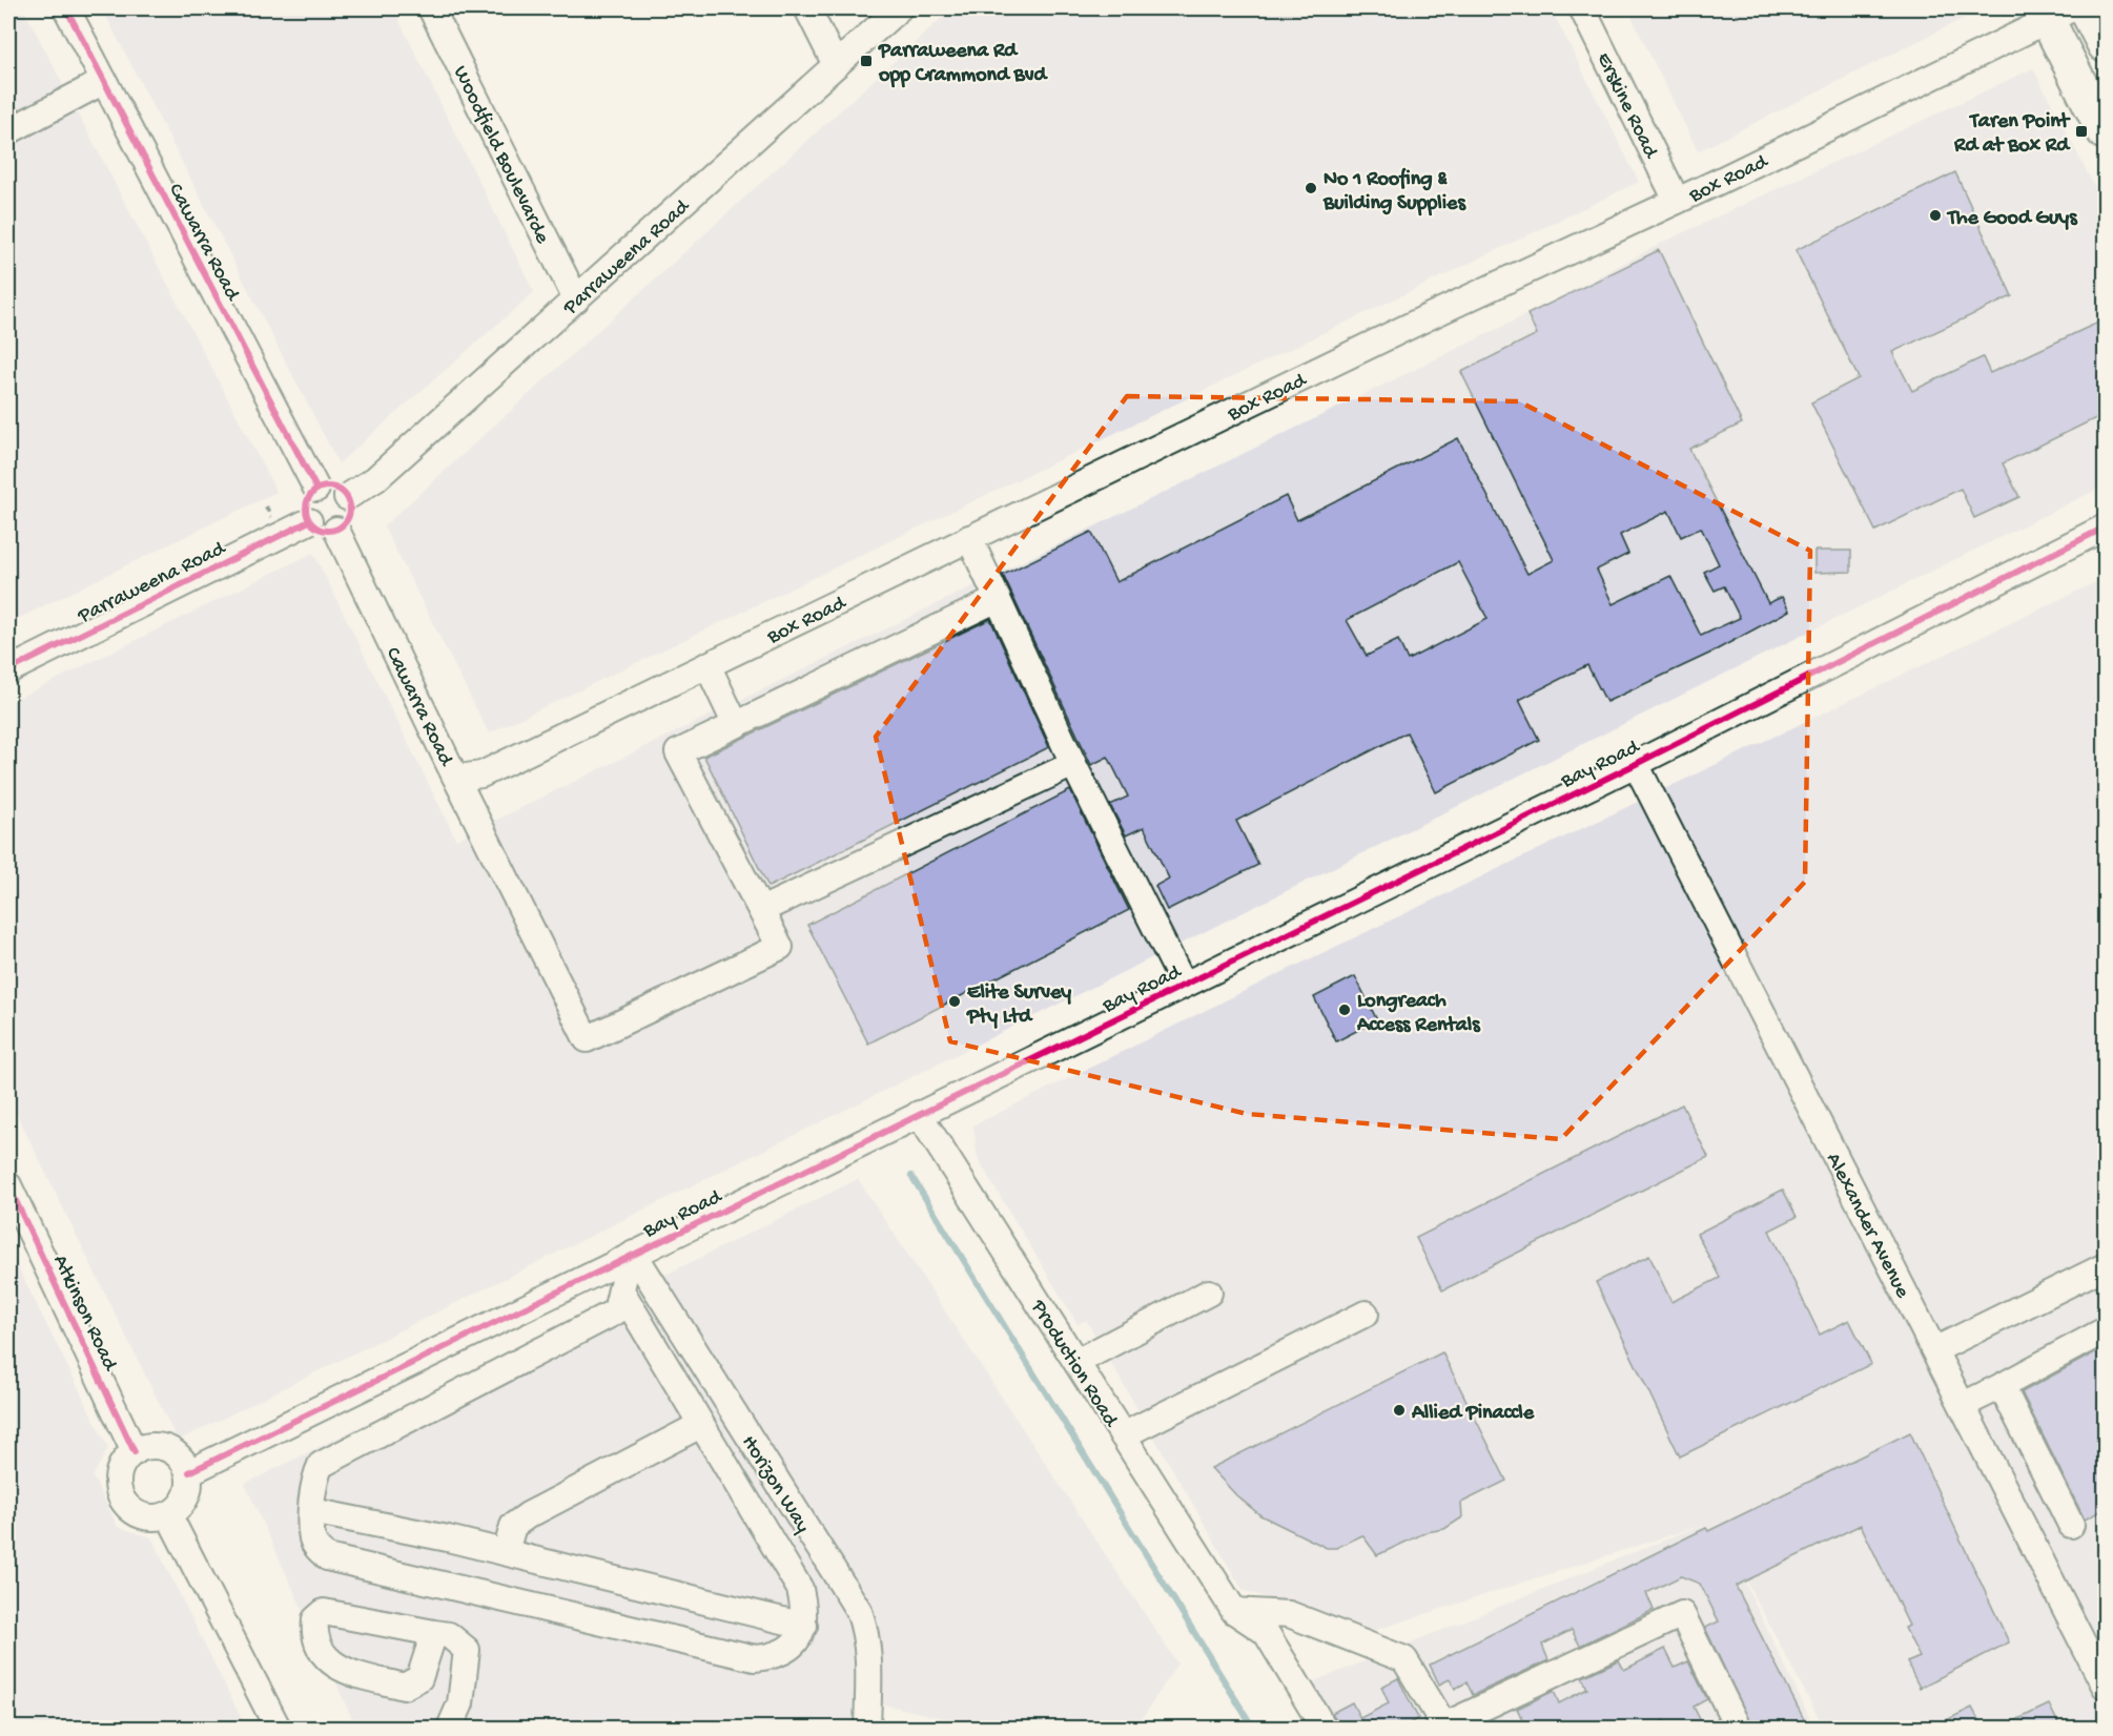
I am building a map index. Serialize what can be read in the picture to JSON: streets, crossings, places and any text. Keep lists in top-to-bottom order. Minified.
{"streets":{"street":["Erskine Road","Woodfield Boulevarde","Box Road","Cawarra Road","Parraweena Road","Bay Road","Alexander Avenue","Atkinson Road","Production Road","Horizon Way"]},"crossings":[["Erskine Road","Box Road"],["Woodfield Boulevarde","Parraweena Road"],["Box Road","Cawarra Road"],["Cawarra Road","Parraweena Road"],["Bay Road","Alexander Avenue"],["Bay Road","Atkinson Road"],["Bay Road","Production Road"],["Bay Road","Horizon Way"]],"places":{"transit":["Parraweena Rd opp Crammond Bvd","Taren Point Rd at Box Rd"],"other":["No 1 Roofing & Building Supplies","The Good Guys","Elite Survey Pty Ltd","Longreach Access Rentals","Allied Pinaccle"]}}
